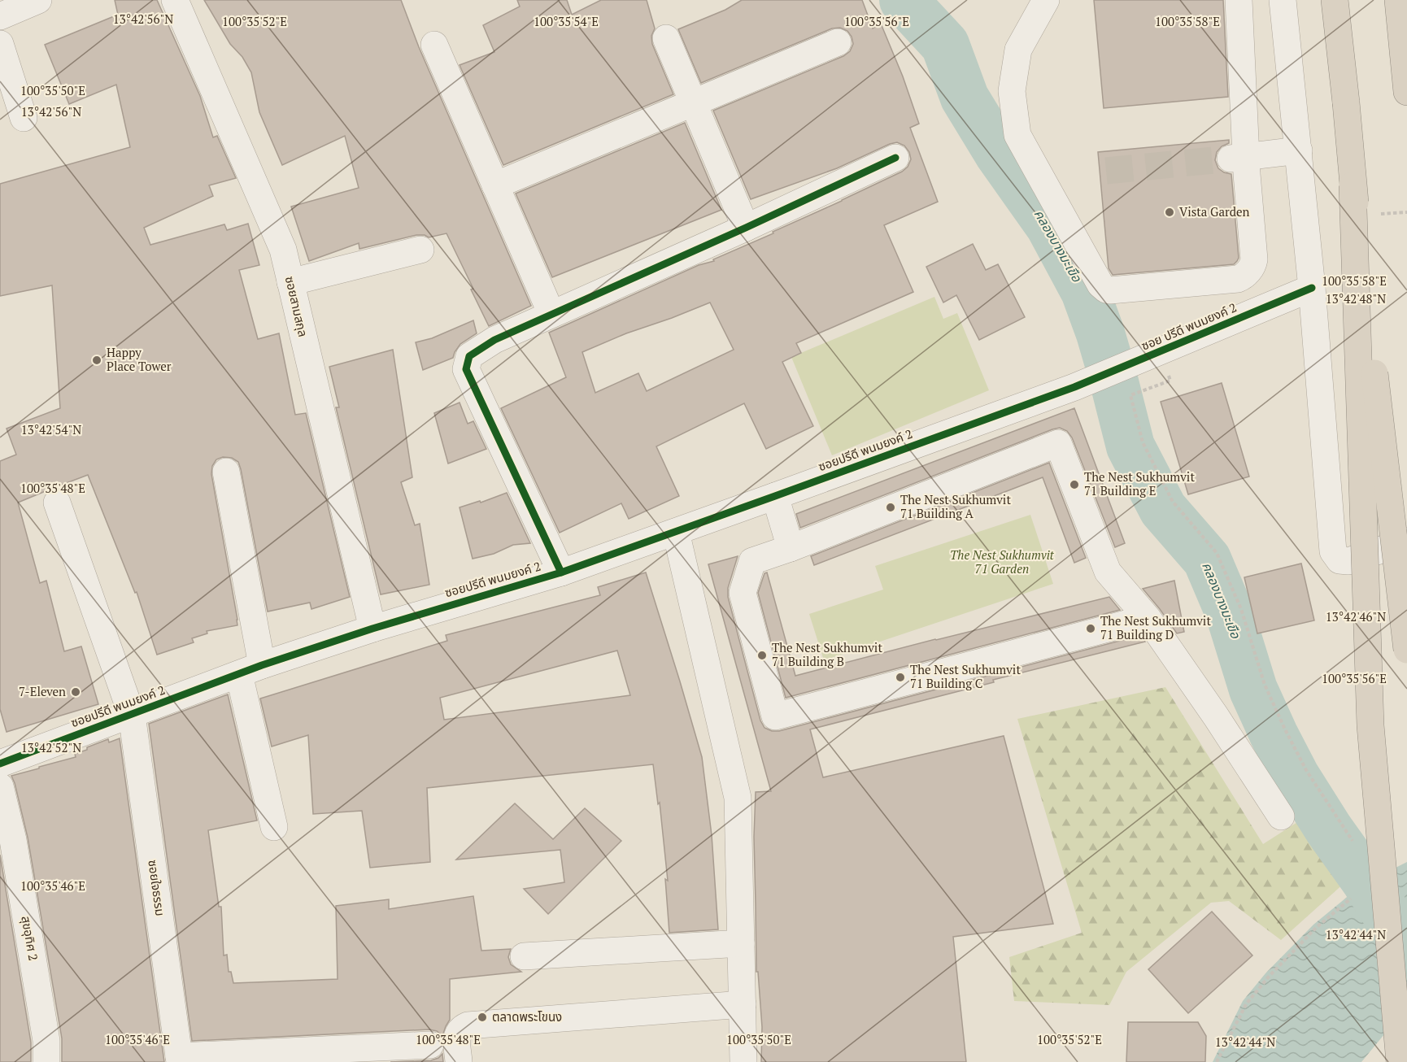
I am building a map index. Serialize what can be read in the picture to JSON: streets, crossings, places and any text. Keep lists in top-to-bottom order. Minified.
{"streets":{"street":["ซอยสามสกุล","ซอย ปรีดี พนมยงค์ 2","ซอยปรีดี พนมยงค์ 2","ซอยใจธรรม","สุขอุทิศ 2"]},"crossings":[["ซอยสามสกุล","ซอยปรีดี พนมยงค์ 2"],["ซอย ปรีดี พนมยงค์ 2","ซอยปรีดี พนมยงค์ 2"],["ซอยปรีดี พนมยงค์ 2","ซอยใจธรรม"]],"water":["คลองบางมะเขือ"],"parks":["The Nest Sukhumvit 71 Garden"],"places":["Vista Garden","Happy Place Tower","The Nest Sukhumvit 71 Building E","The Nest Sukhumvit 71 Building A","The Nest Sukhumvit 71 Building D","The Nest Sukhumvit 71 Building B","The Nest Sukhumvit 71 Building C","7-Eleven","ตลาดพระโขนง"],"coordinates":["13°42'56\"N","100°35'56\"E","100°35'52\"E","100°35'54\"E","100°35'58\"E","100°35'50\"E","13°42'48\"N","13°42'54\"N","100°35'48\"E","13°42'46\"N","13°42'52\"N","100°35'46\"E","13°42'44\"N"]}
